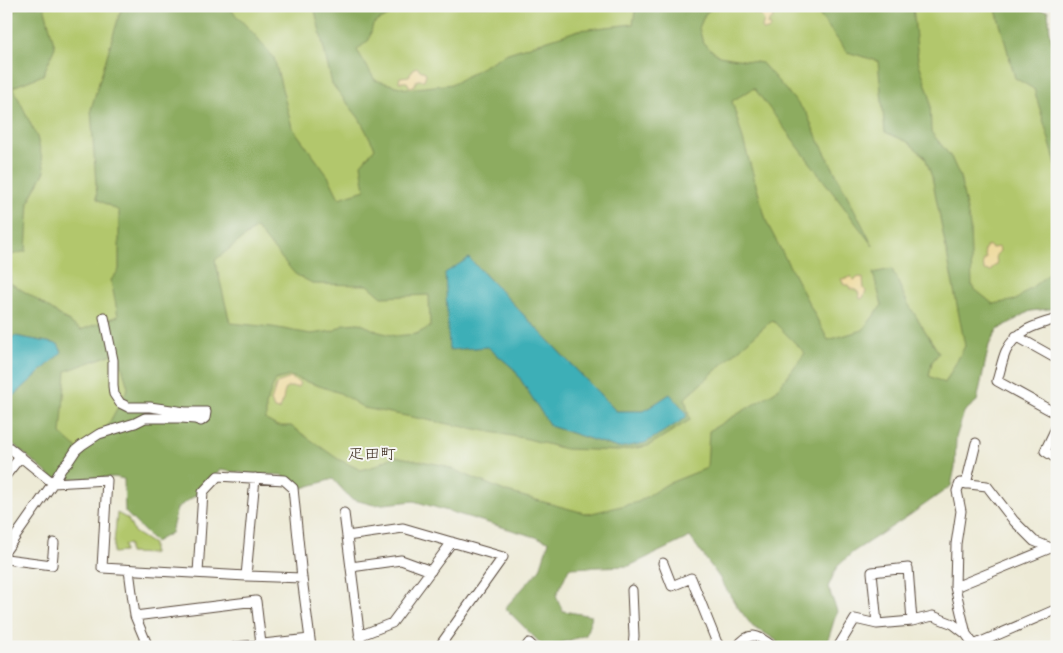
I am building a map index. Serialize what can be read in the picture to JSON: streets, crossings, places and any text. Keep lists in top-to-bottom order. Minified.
{"districts":["疋田町"]}
